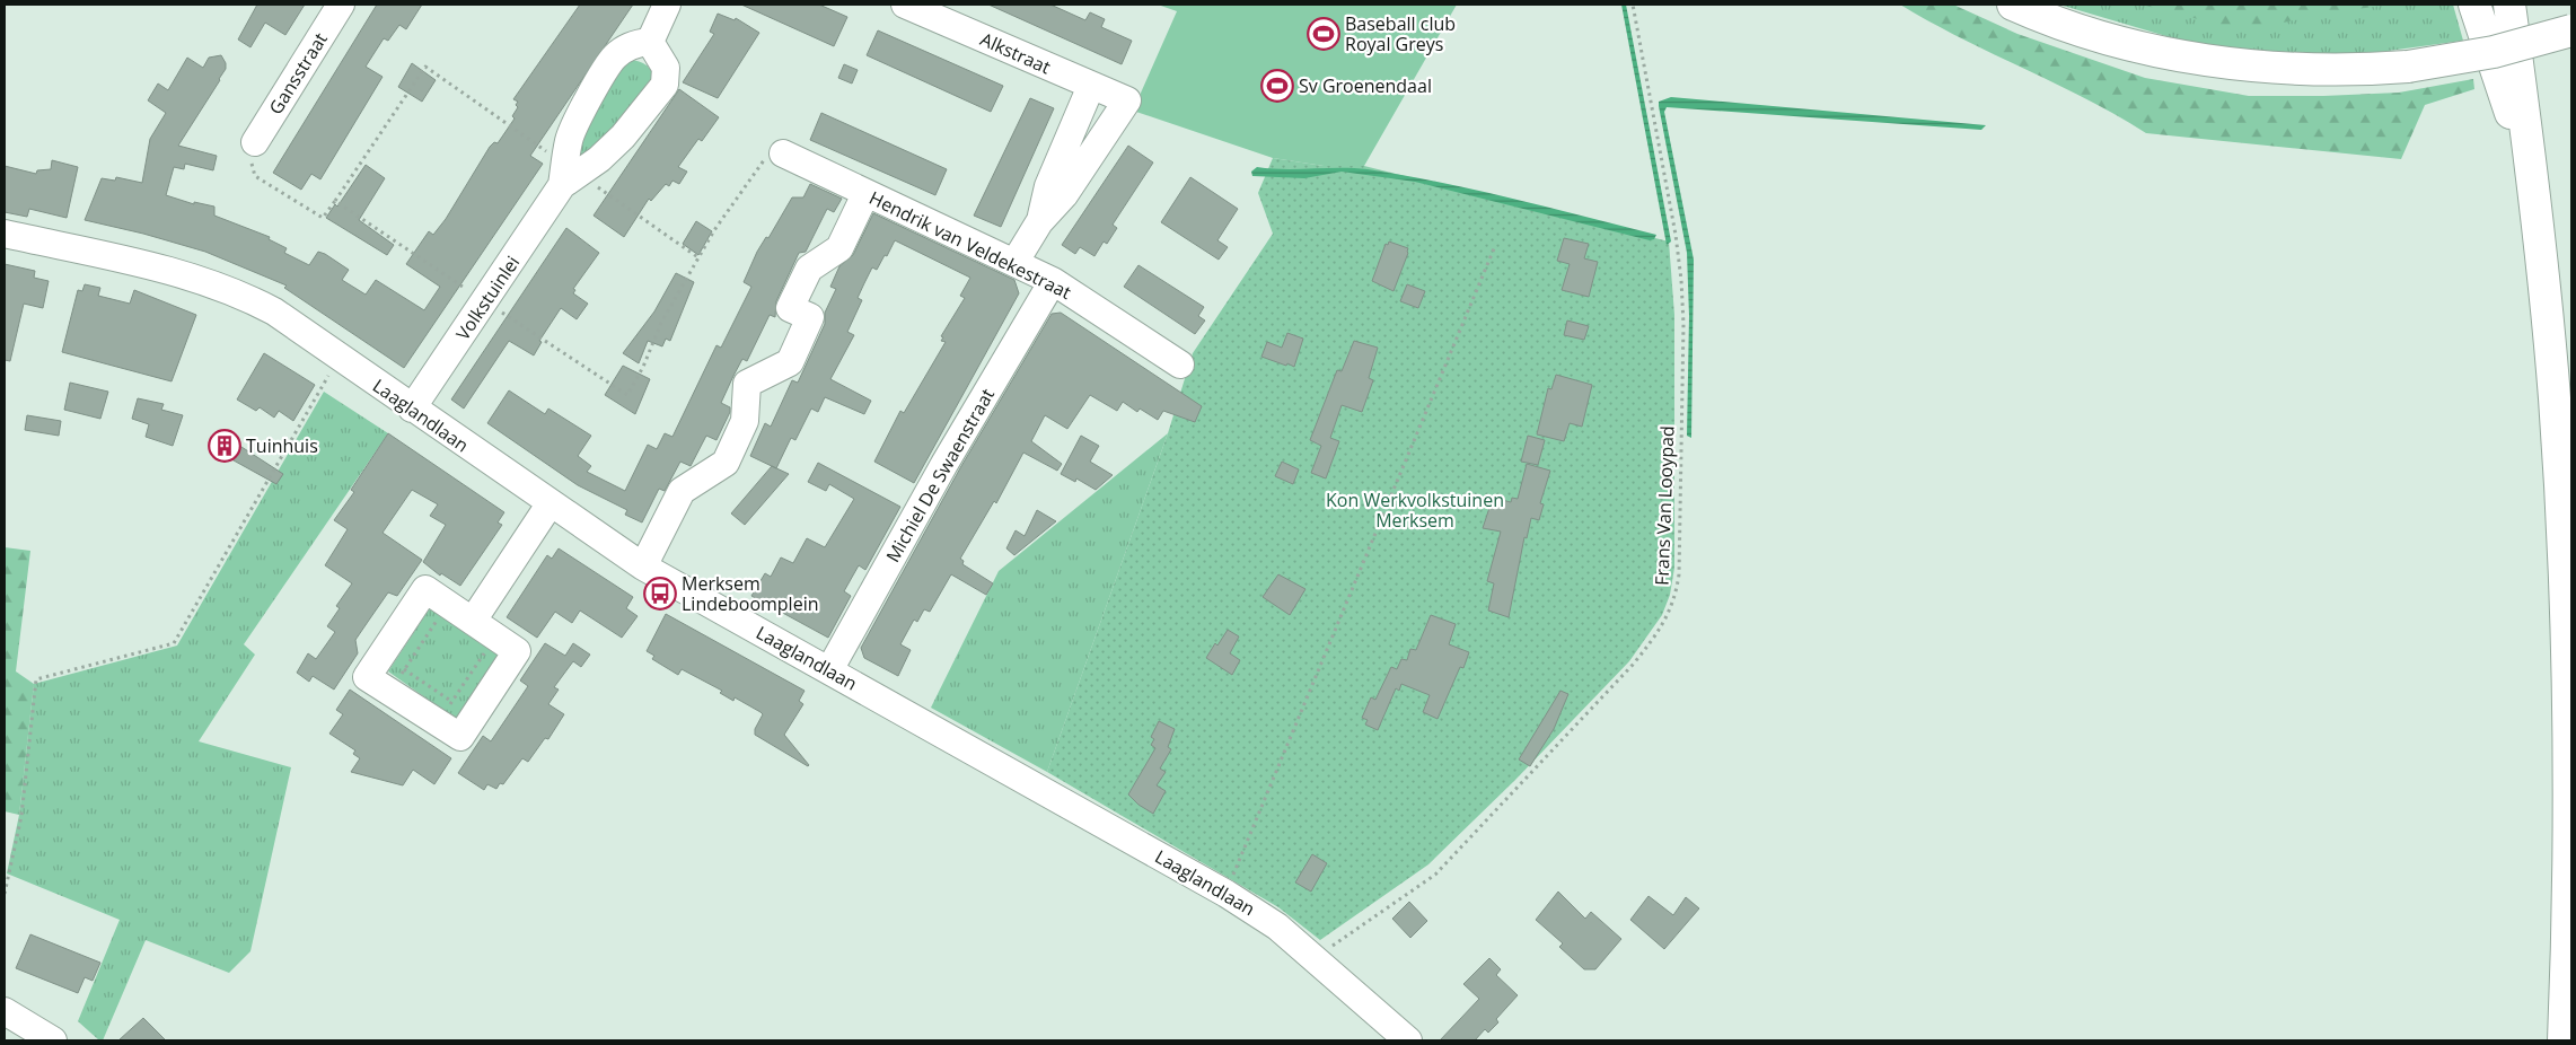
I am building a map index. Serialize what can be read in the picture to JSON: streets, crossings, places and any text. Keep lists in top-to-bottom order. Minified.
{"streets":{"street":["Alkstraat","Gansstraat","Hendrik van Veldekestraat","Volkstuinlei","Laaglandlaan","Michiel De Swaenstraat"],"path":["Frans Van Looypad"]},"crossings":[["Hendrik van Veldekestraat","Michiel De Swaenstraat"],["Volkstuinlei","Laaglandlaan"],["Laaglandlaan","Michiel De Swaenstraat"],["Laaglandlaan","Frans Van Looypad"]],"parks":["Kon Werkvolkstuinen Merksem"],"places":{"sports":["Baseball club Royal Greys","Sv Groenendaal"],"building":["Tuinhuis"],"bus stop":["Merksem Lindeboomplein"]}}
